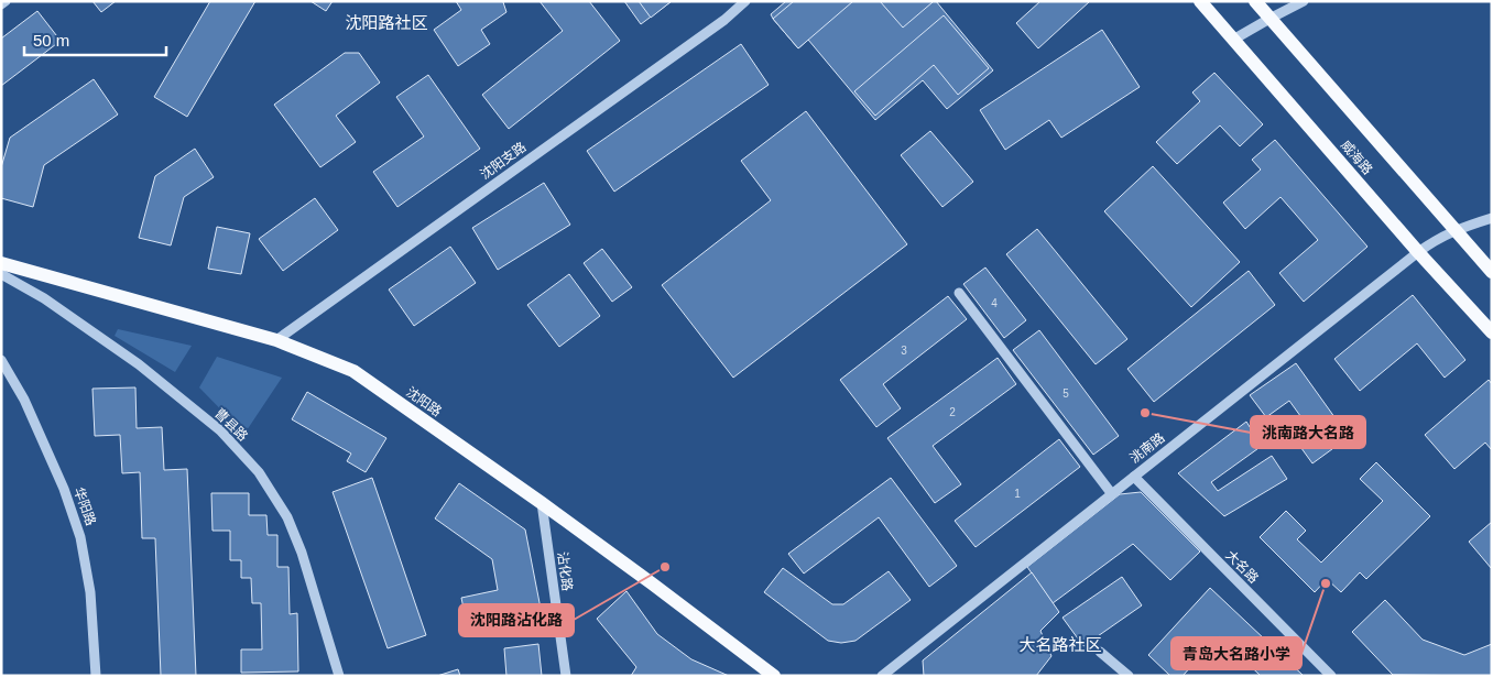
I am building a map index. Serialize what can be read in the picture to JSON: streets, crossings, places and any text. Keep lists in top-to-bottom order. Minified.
{"streets":{"main road":["威海路","沈阳路"],"street":["沈阳支路","曹县路","洮南路","华阳路","大名路","沾化路"]},"crossings":[["威海路","洮南路"],["沈阳支路","沈阳路"],["沈阳路","沾化路"],["洮南路","大名路"]],"districts":["沈阳路社区","大名路社区"],"places":["洮南路大名路","沈阳路沾化路","青岛大名路小学"],"house_numbers":["4","3","5","2","1"],"scale_bar":"50 m"}
